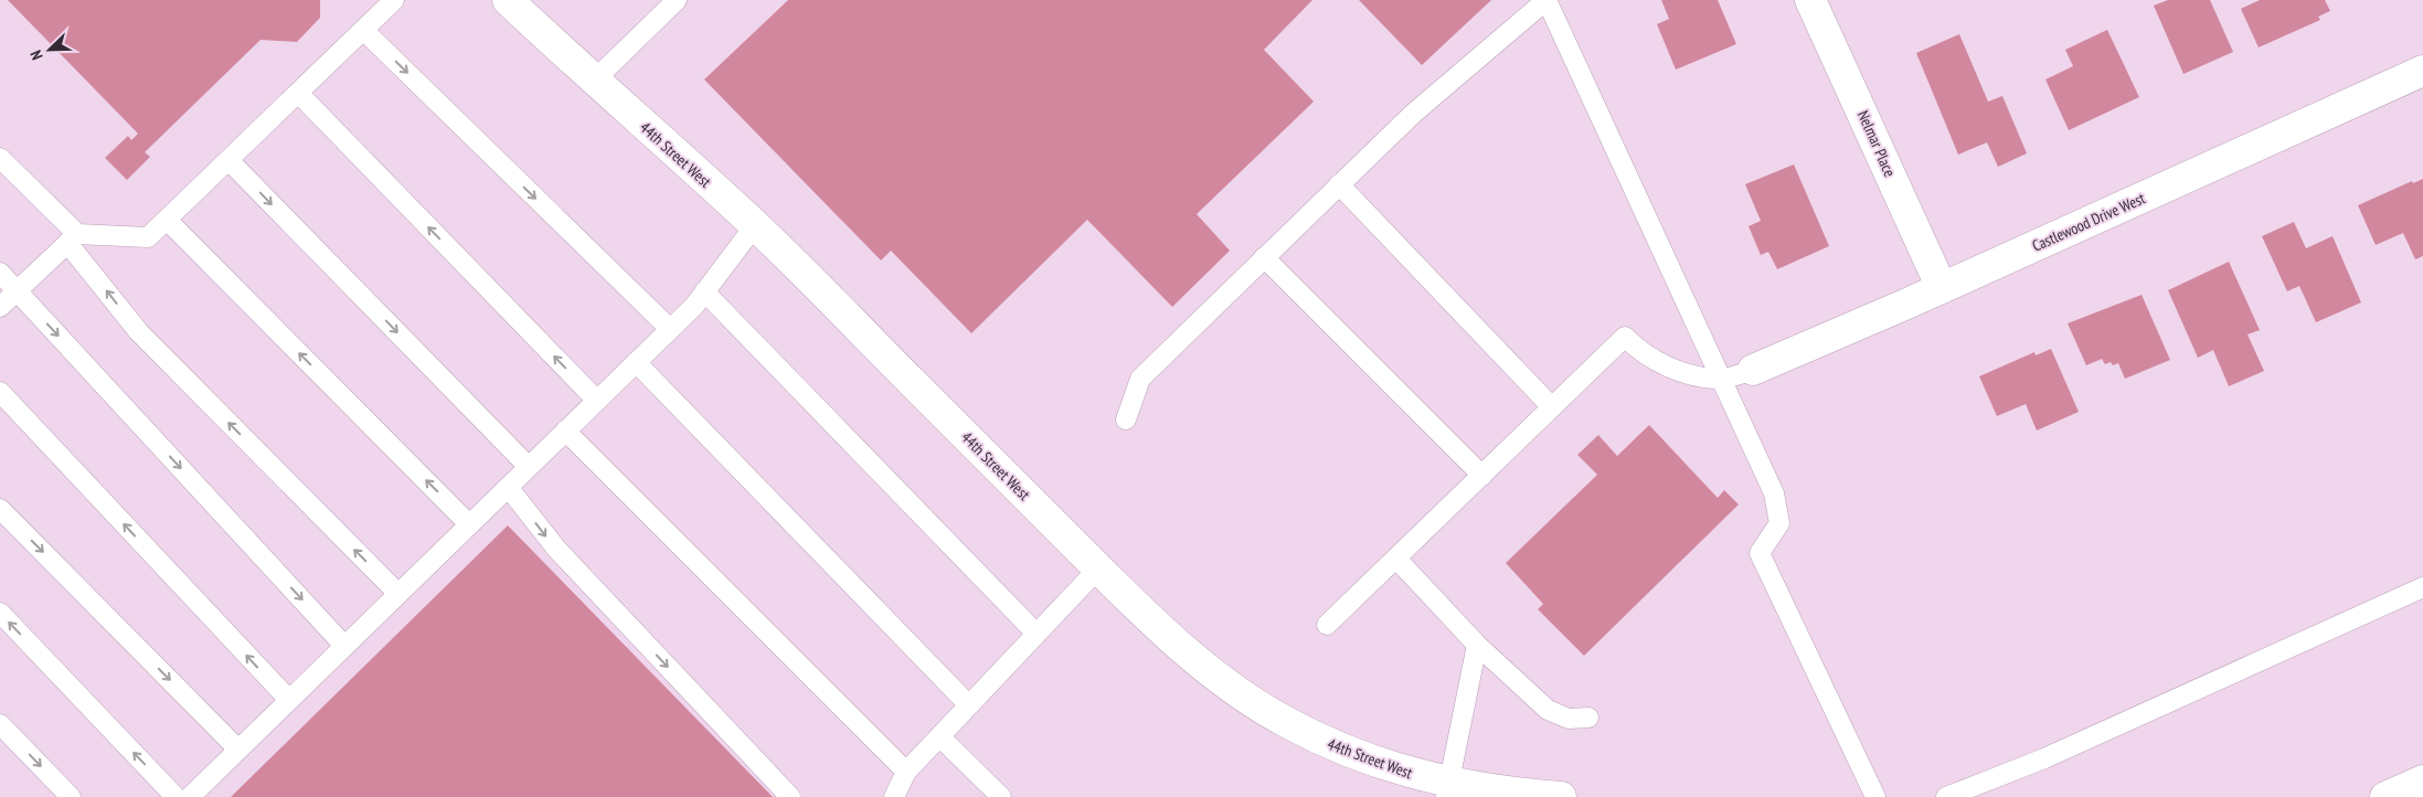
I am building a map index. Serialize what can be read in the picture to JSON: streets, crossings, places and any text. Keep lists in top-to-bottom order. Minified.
{"streets":{"main road":["Nelmar Place","44th Street West","Castlewood Drive West"]},"crossings":[["Nelmar Place","Castlewood Drive West"]],"north":"bottom left"}
